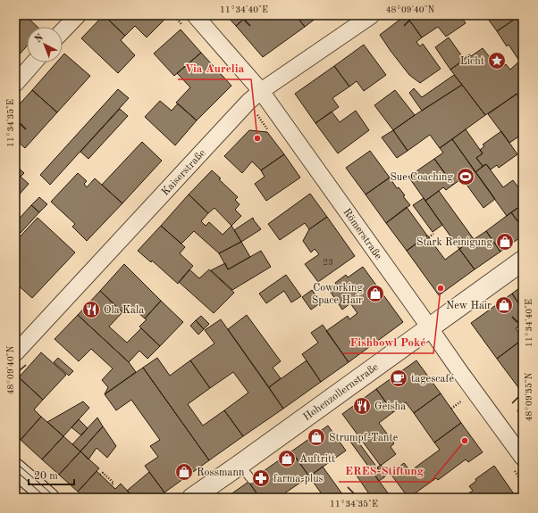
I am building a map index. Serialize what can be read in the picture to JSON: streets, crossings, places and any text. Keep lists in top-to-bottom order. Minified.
{"streets":{"street":["Kaiserstraße","Römerstraße","Hohenzollernstraße"]},"crossings":[["Kaiserstraße","Römerstraße"],["Römerstraße","Hohenzollernstraße"]],"places":{"place":["Licht"],"other":["Via Aurelia","Fishbowl Poké","ERES-Stiftung"],"sports":["Sue Coaching"],"shop":["Stark Reinigung","Coworking Space Hair","New Hair","Strumpf-Tante","Auftritt","Rossmann"],"restaurant":["Ola Kala","Geisha"],"cafe":["tagescafé"],"pharmacy":["farma-plus"]},"house_numbers":["23"],"scale_bar":"20 m","north":"top left","coordinates":["11°34'40\"E","48°09'40\"N","11°34'35\"E","48°09'35\"N"]}
